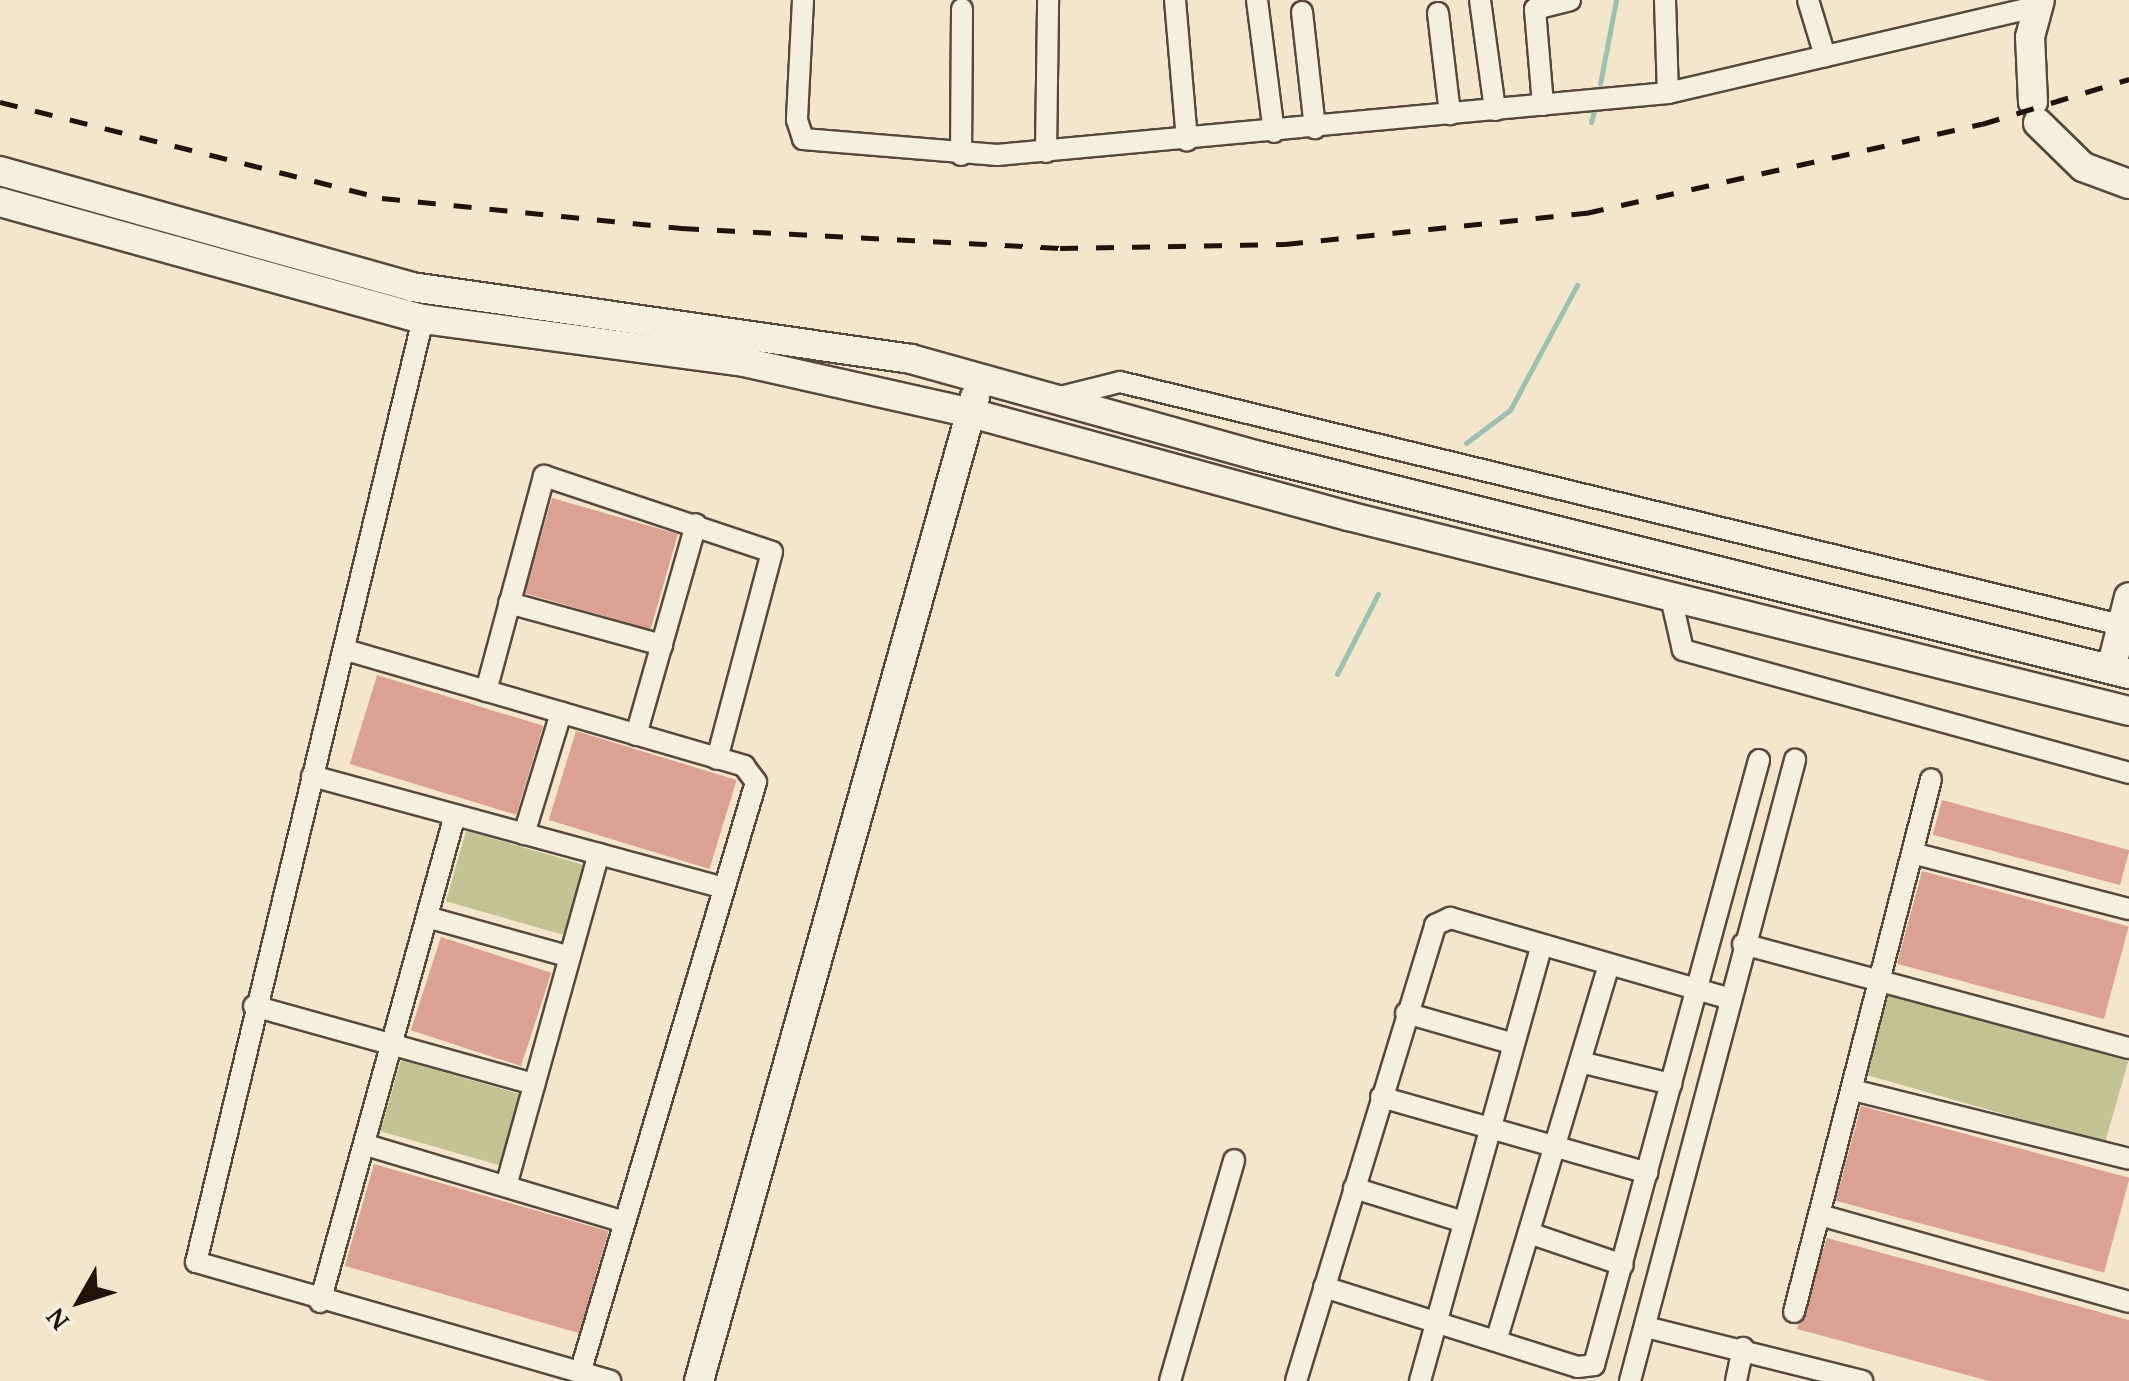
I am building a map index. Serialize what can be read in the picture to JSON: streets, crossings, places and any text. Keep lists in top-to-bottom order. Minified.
{"north":"bottom left"}
